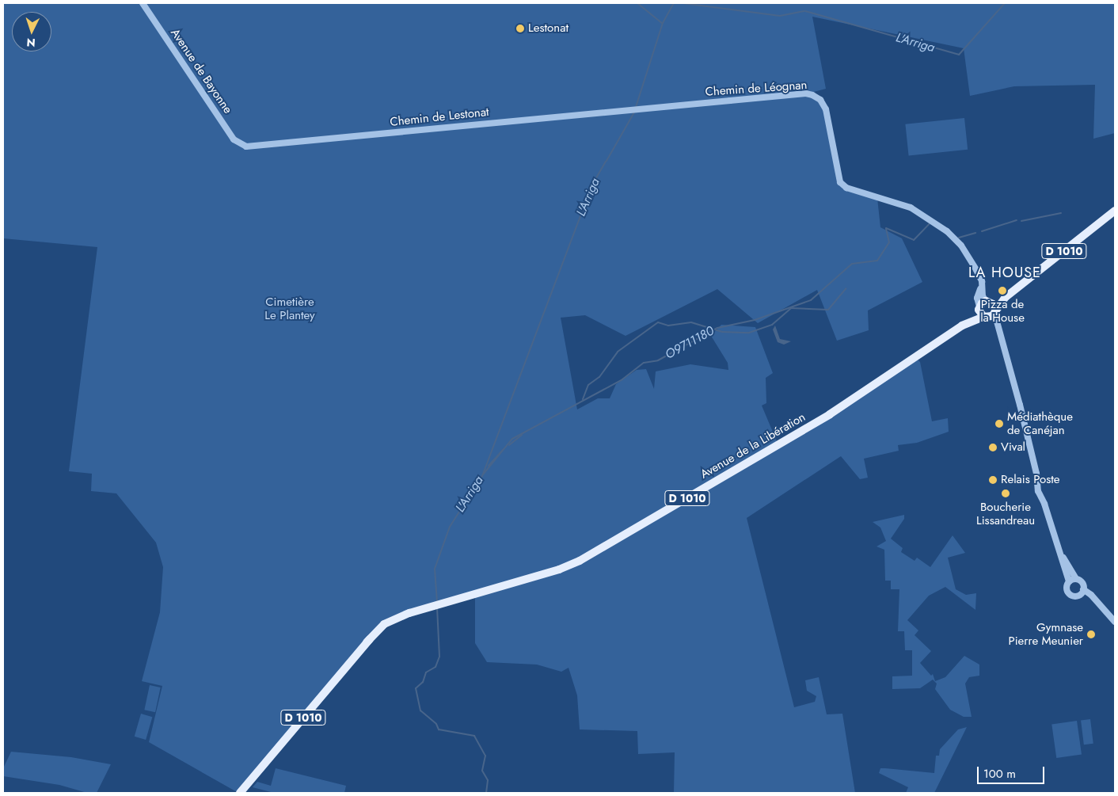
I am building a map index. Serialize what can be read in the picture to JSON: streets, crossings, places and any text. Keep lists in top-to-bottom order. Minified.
{"streets":{"main road":["D 1010","Avenue de la Libération"],"street":["Avenue de Bayonne","Chemin de Léognan","Chemin de Lestonat"]},"crossings":[["Avenue de Bayonne","Chemin de Lestonat"],["Chemin de Léognan","Chemin de Lestonat"],["Chemin de Léognan","Avenue de la Libération"]],"districts":["LA HOUSE"],"water":["L'Arriga","O9711180"],"parks":["Cimetière Le Plantey"],"places":["Lestonat","Pizza de la House","Médiathèque de Canéjan","Vival","Relais Poste","Boucherie Lissandreau","Gymnase Pierre Meunier"],"scale_bar":"100 m","north":"bottom"}
